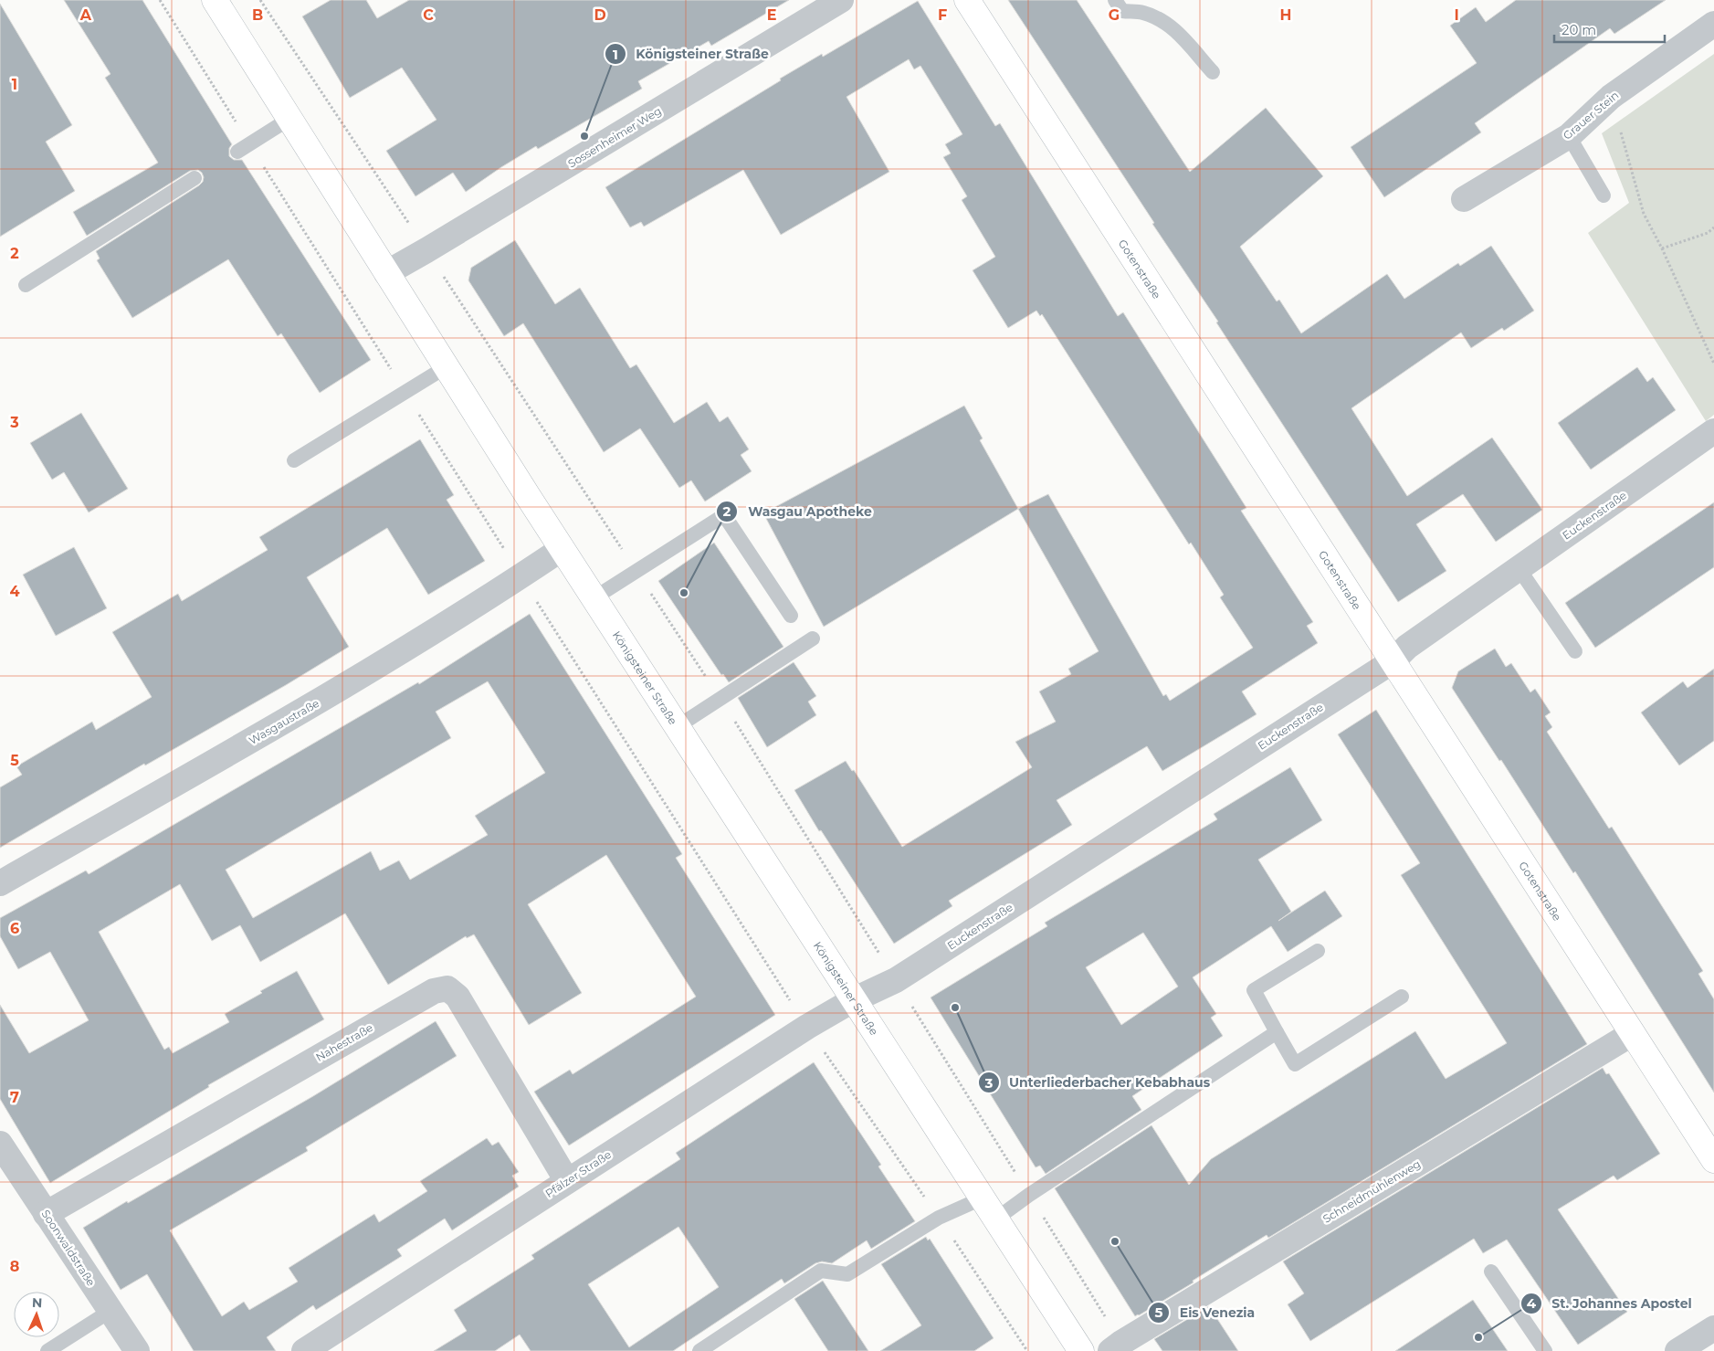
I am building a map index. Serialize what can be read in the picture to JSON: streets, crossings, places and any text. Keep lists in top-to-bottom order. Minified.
{"streets":{"main road":["Gotenstraße","Königsteiner Straße"],"street":["Grauer Stein","Sossenheimer Weg","Euckenstraße","Wasgaustraße","Nahestraße","Pfälzer Straße","Schneidmühlenweg","Soonwaldstraße"]},"crossings":[["Sossenheimer Weg","Königsteiner Straße"],["Gotenstraße","Euckenstraße"],["Gotenstraße","Schneidmühlenweg"],["Euckenstraße","Königsteiner Straße"],["Euckenstraße","Pfälzer Straße"],["Königsteiner Straße","Wasgaustraße"],["Königsteiner Straße","Pfälzer Straße"],["Nahestraße","Pfälzer Straße"],["Nahestraße","Soonwaldstraße"]],"places":["Königsteiner Straße","Wasgau Apotheke","Unterliederbacher Kebabhaus","Eis Venezia","St. Johannes Apostel"],"scale_bar":"20 m","north":"top","grid":{"columns":["A","B","C","D","E","F","G","H","I"],"rows":["1","2","3","4","5","6","7","8"]}}
